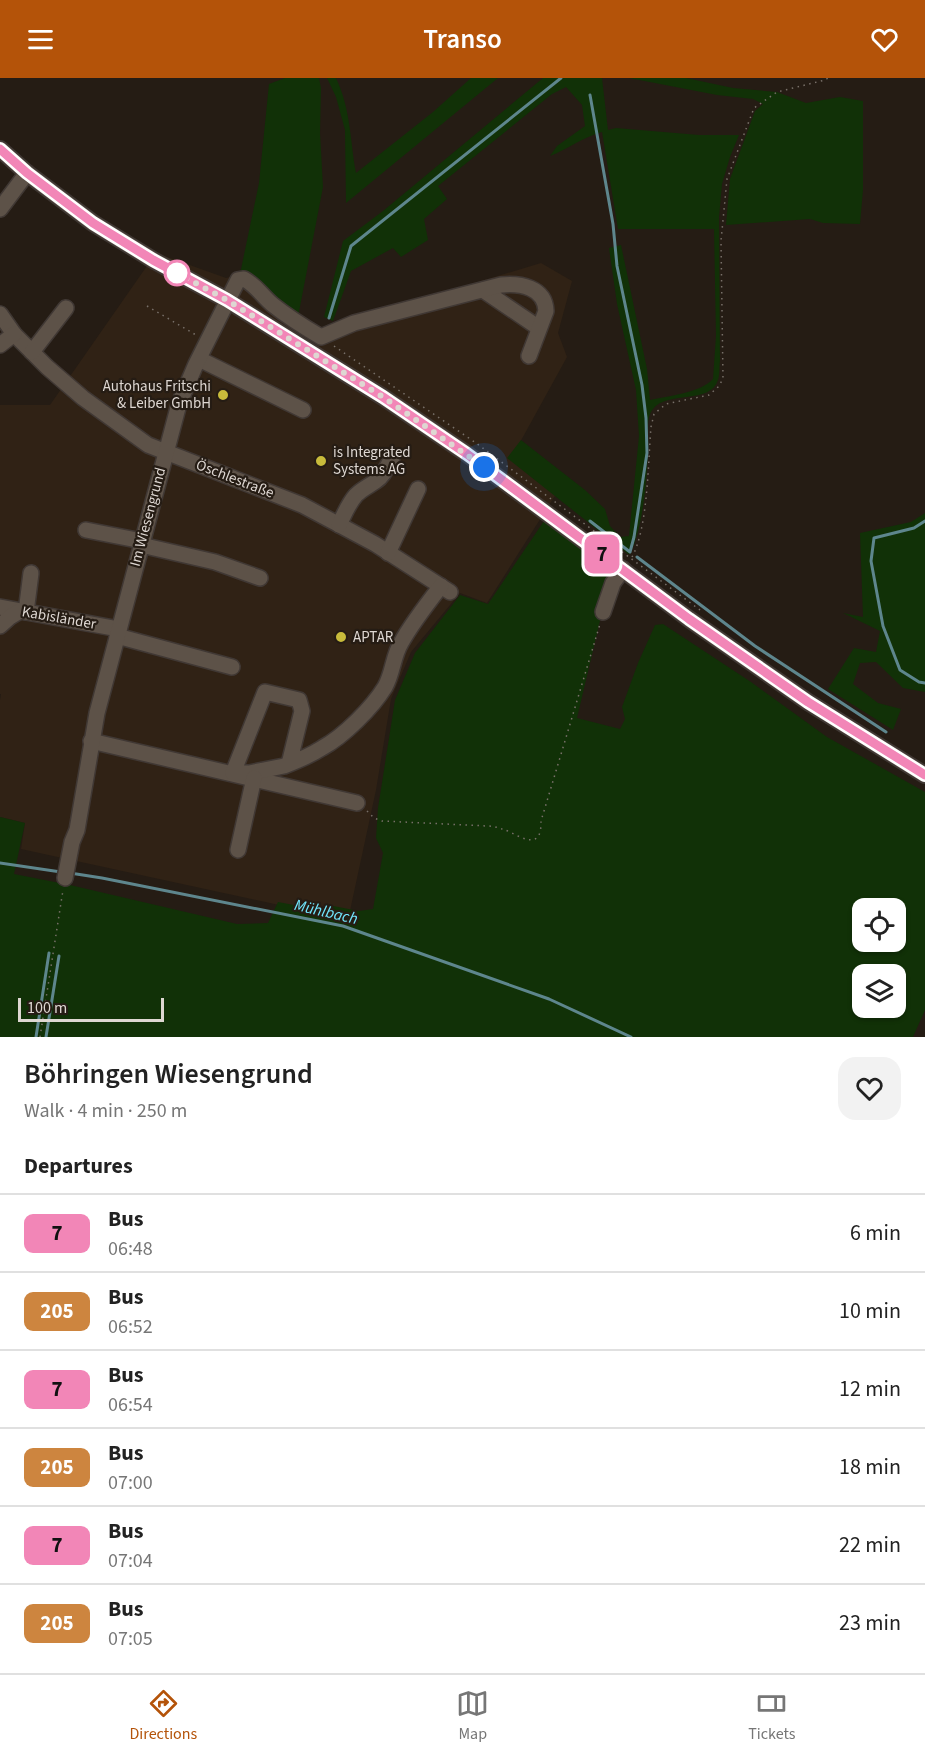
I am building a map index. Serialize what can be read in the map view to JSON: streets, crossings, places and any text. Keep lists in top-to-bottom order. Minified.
{"streets":{"street":["Öschlestraße","Im Wiesengrund","Kabisländer"]},"crossings":[["Öschlestraße","Im Wiesengrund"],["Im Wiesengrund","Kabisländer"]],"water":["Mühlbach"],"places":["Autohaus Fritschi & Leiber GmbH","is Integrated Systems AG","APTAR"],"lines":["bus line 7"],"scale_bar":"100 m","page":{"header":"Transo","on_map":"7","scale":"100 m","heading":[["Böhringen Wiesengrund","Walk · 4 min · 250 m"],"Departures"],"list":[{"mark":"7","name":"Bus","note":"06:48","value":"6 min"},{"mark":"205","name":"Bus","note":"06:52","value":"10 min"},{"mark":"7","name":"Bus","note":"06:54","value":"12 min"},{"mark":"205","name":"Bus","note":"07:00","value":"18 min"},{"mark":"7","name":"Bus","note":"07:04","value":"22 min"},{"mark":"205","name":"Bus","note":"07:05","value":"23 min"}],"tabs":["Directions","Map","Tickets"]}}
